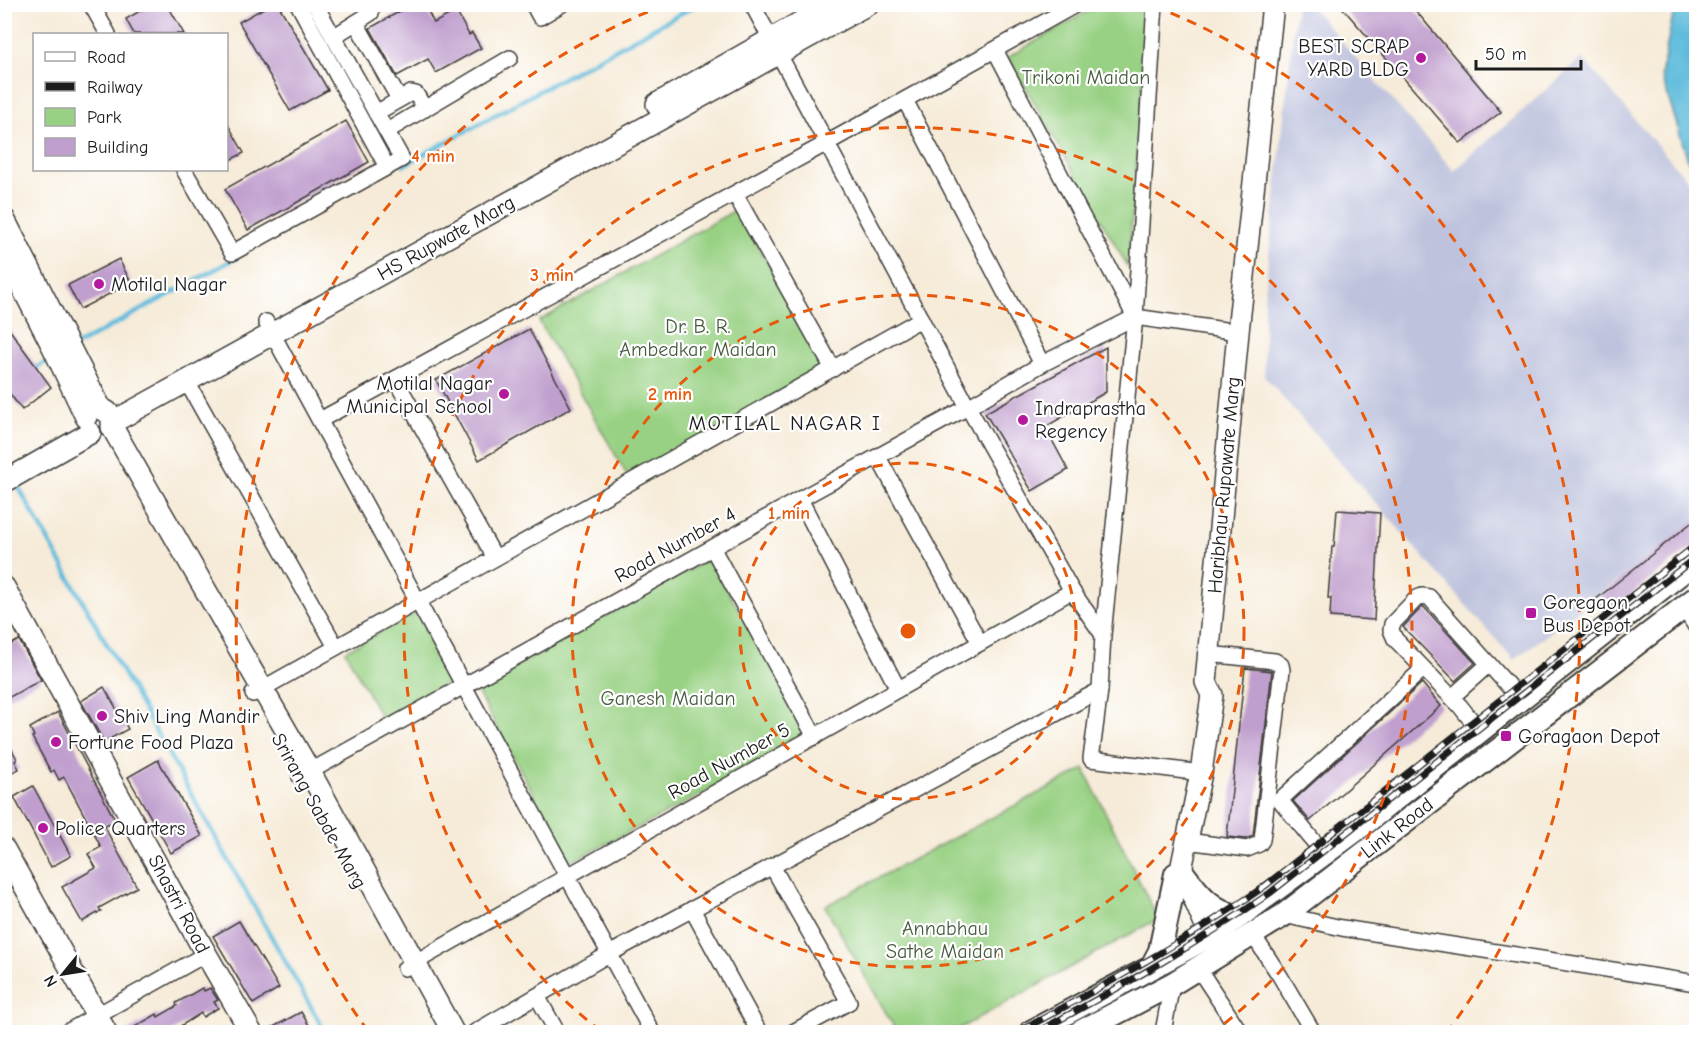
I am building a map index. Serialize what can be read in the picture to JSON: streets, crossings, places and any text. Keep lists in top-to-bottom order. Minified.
{"streets":{"main road":["Link Road"],"street":["HS Rupwate Marg","Haribhau Rupawate Marg","Road Number 4","Road Number 5","Srirang Sabde Marg","Shastri Road"]},"crossings":[["HS Rupwate Marg","Srirang Sabde Marg"],["Road Number 4","Srirang Sabde Marg"],["Road Number 5","Srirang Sabde Marg"]],"districts":["MOTILAL NAGAR I"],"parks":["Trikoni Maidan","Dr. B. R. Ambedkar Maidan","Ganesh Maidan","Annabhau Sathe Maidan"],"places":{"other":["BEST SCRAP YARD BLDG","Motilal Nagar","Motilal Nagar Municipal School","Indraprastha Regency","Shiv Ling Mandir","Fortune Food Plaza","Police Quarters"],"transit":["Goregaon Bus Depot","Goragaon Depot"]},"legend":["Road","Railway","Park","Building"],"scale_bar":"50 m","north":"bottom left","rings":["4 min","3 min","2 min","1 min"]}
